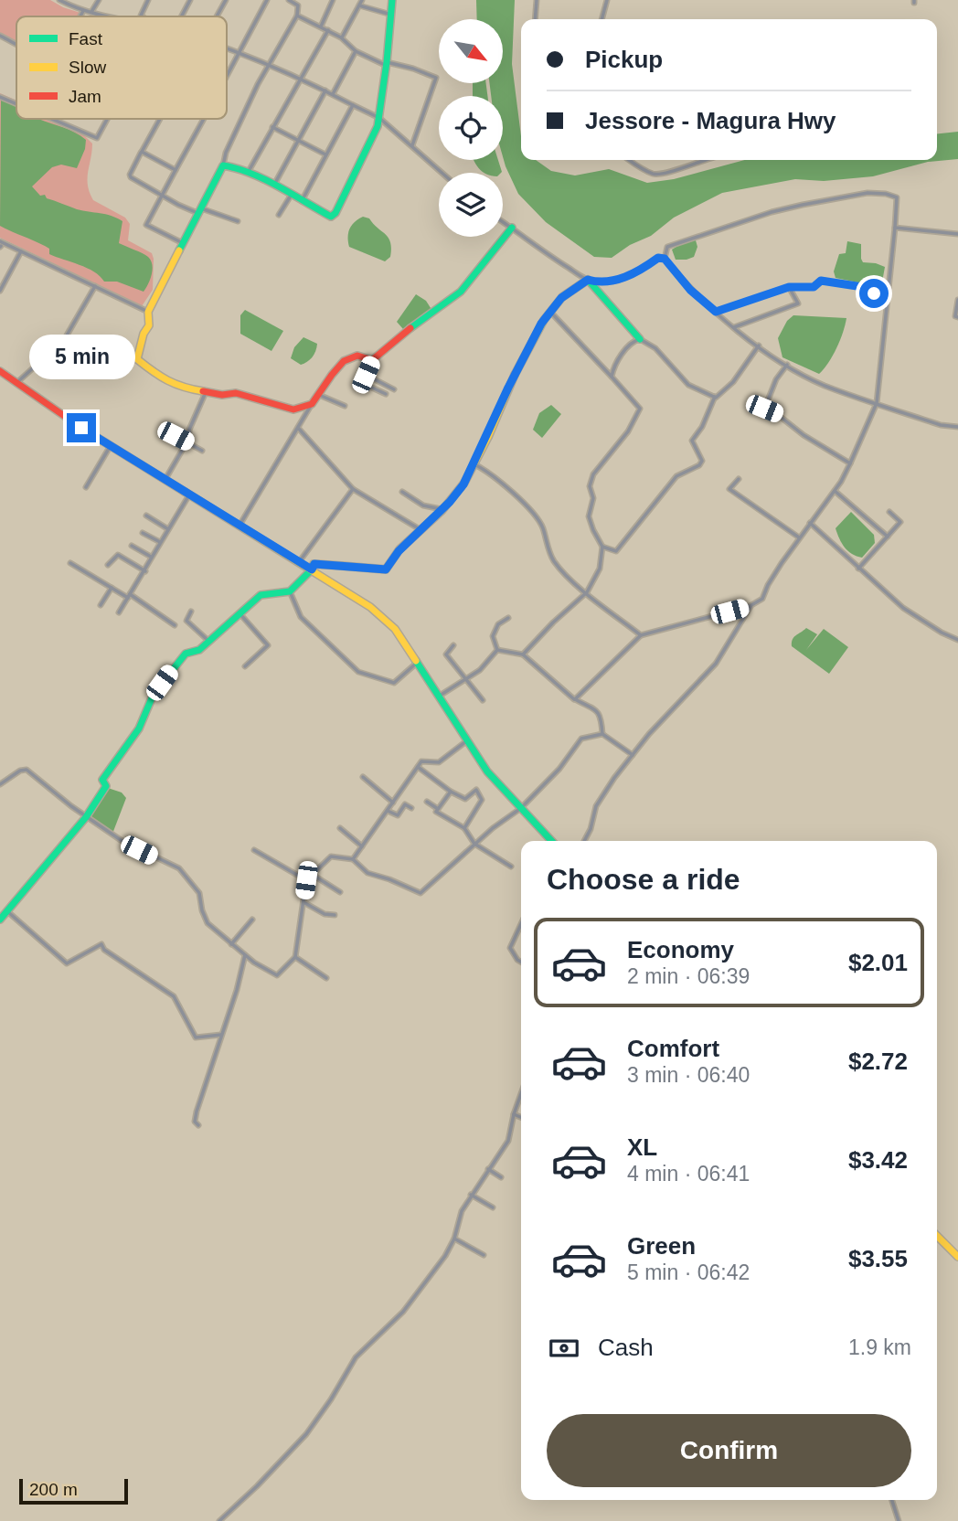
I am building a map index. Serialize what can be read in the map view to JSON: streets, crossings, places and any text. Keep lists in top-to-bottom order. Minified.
{"legend":["Fast","Slow","Jam"],"scale_bar":"200 m","north":"bottom right","page":{"banner":["Pickup","Jessore - Magura Hwy"],"bubble":"5 min","heading":"Choose a ride","list":[{"name":"Economy","note":"2 min · 06:39","value":"$2.01"},{"name":"Comfort","note":"3 min · 06:40","value":"$2.72"},{"name":"XL","note":"4 min · 06:41","value":"$3.42"},{"name":"Green","note":"5 min · 06:42","value":"$3.55"}],"pay":["Cash","1.9 km"],"buttons":"Confirm","scale":"200 m"}}
